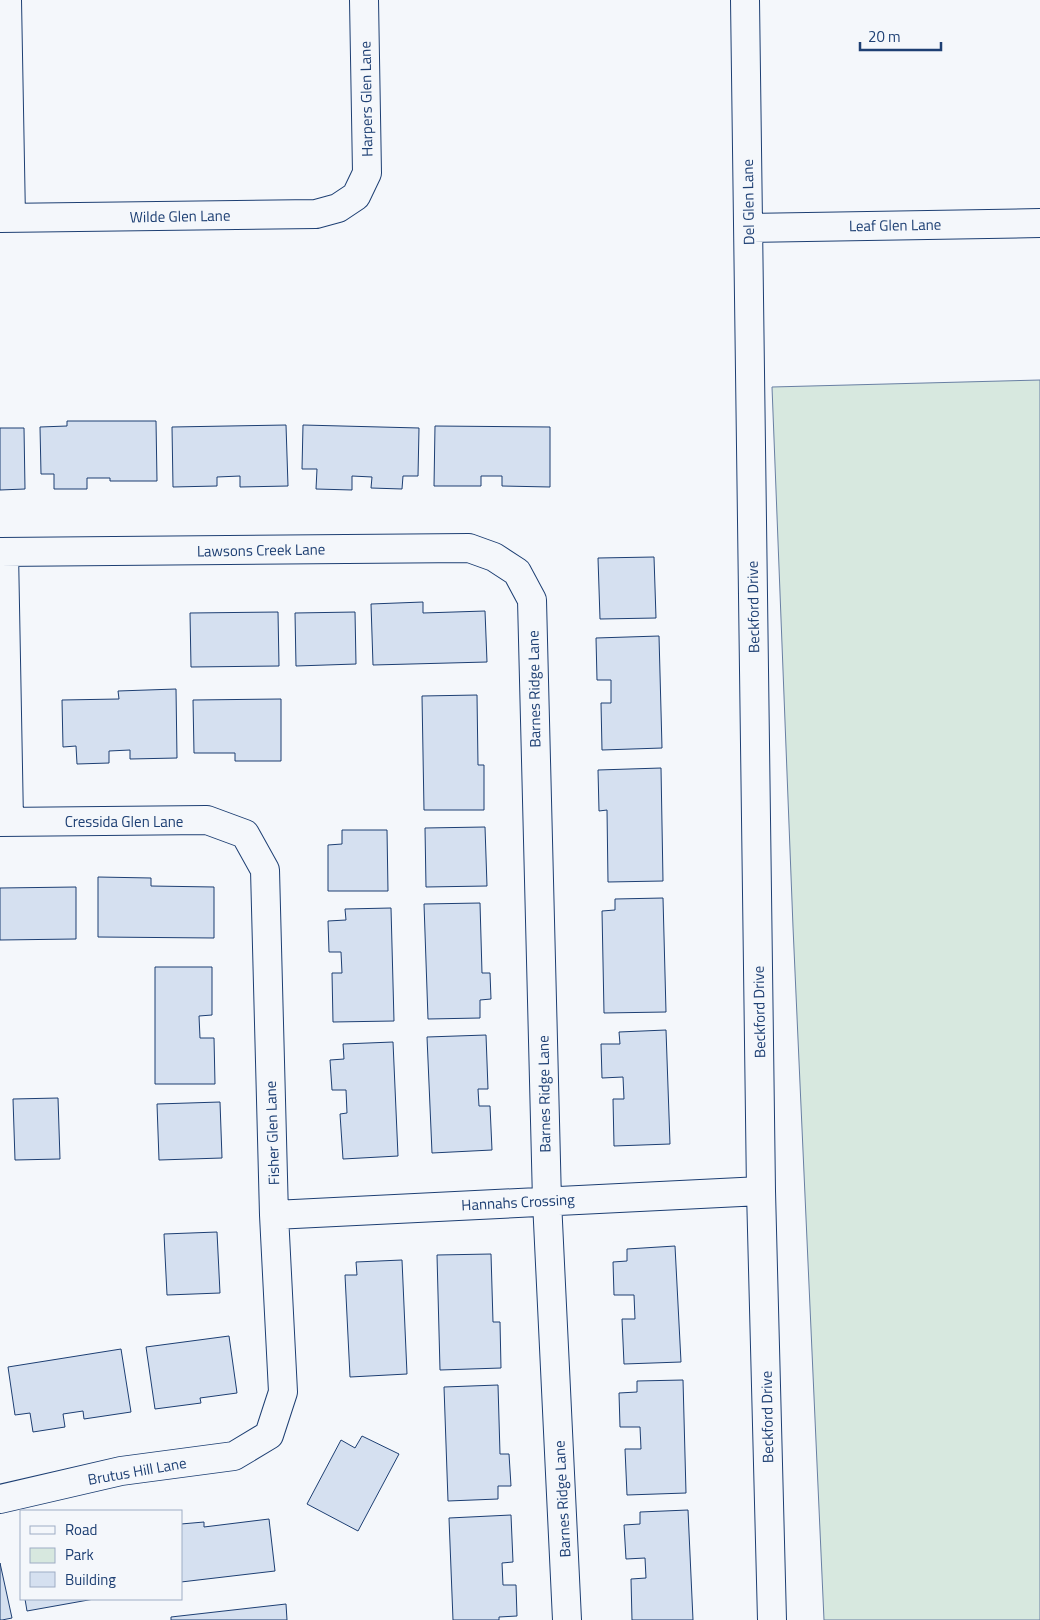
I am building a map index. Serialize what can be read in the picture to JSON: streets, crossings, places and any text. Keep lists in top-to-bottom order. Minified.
{"streets":{"street":["Harpers Glen Lane","Del Glen Lane","Wilde Glen Lane","Leaf Glen Lane","Lawsons Creek Lane","Beckford Drive","Barnes Ridge Lane","Cressida Glen Lane","Fisher Glen Lane","Hannahs Crossing","Brutus Hill Lane"]},"crossings":[["Harpers Glen Lane","Wilde Glen Lane"],["Del Glen Lane","Leaf Glen Lane"],["Del Glen Lane","Beckford Drive"],["Lawsons Creek Lane","Barnes Ridge Lane"],["Beckford Drive","Hannahs Crossing"],["Barnes Ridge Lane","Hannahs Crossing"],["Cressida Glen Lane","Fisher Glen Lane"],["Fisher Glen Lane","Hannahs Crossing"],["Fisher Glen Lane","Brutus Hill Lane"]],"legend":["Road","Park","Building"],"scale_bar":"20 m"}
